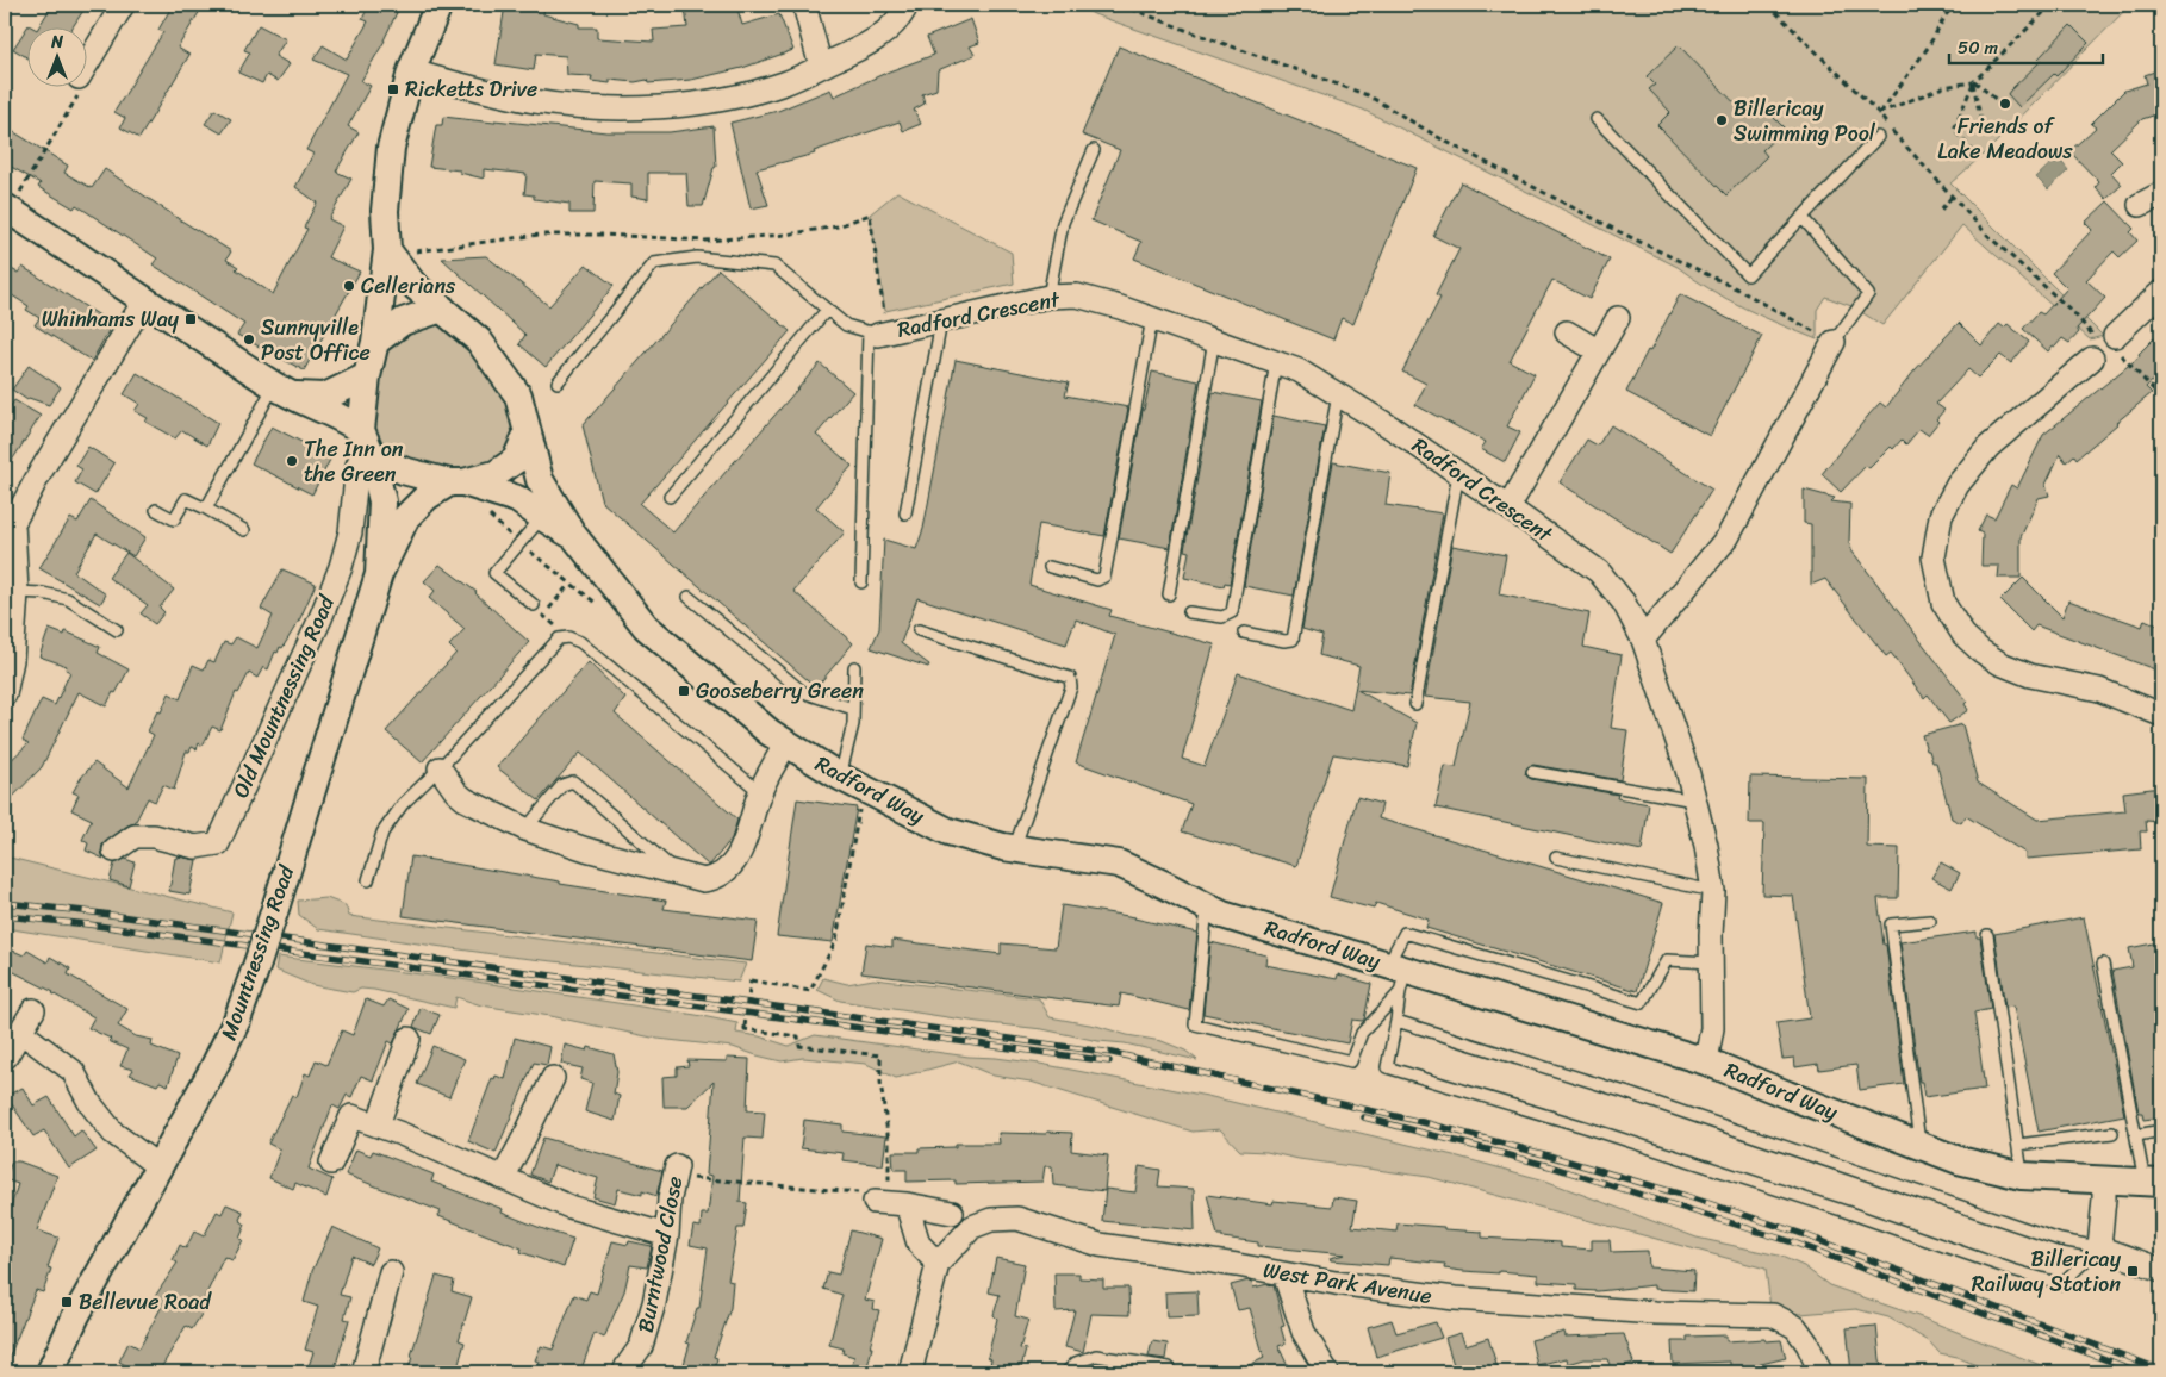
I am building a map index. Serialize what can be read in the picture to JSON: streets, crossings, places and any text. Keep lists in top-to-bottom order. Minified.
{"streets":{"street":["Radford Crescent","Old Mountnessing Road","Radford Way","Mountnessing Road","Burntwood Close","West Park Avenue"]},"crossings":[["Radford Crescent","Radford Way"],["Old Mountnessing Road","Radford Way"],["Old Mountnessing Road","Mountnessing Road"],["Radford Way","Mountnessing Road"]],"places":{"transit":["Ricketts Drive","Whinhams Way","Gooseberry Green","Billericay Railway Station","Bellevue Road"],"other":["Friends of Lake Meadows","Billericay Swimming Pool","Cellerians","Sunnyville Post Office","The Inn on the Green"]},"scale_bar":"50 m","north":"top"}
